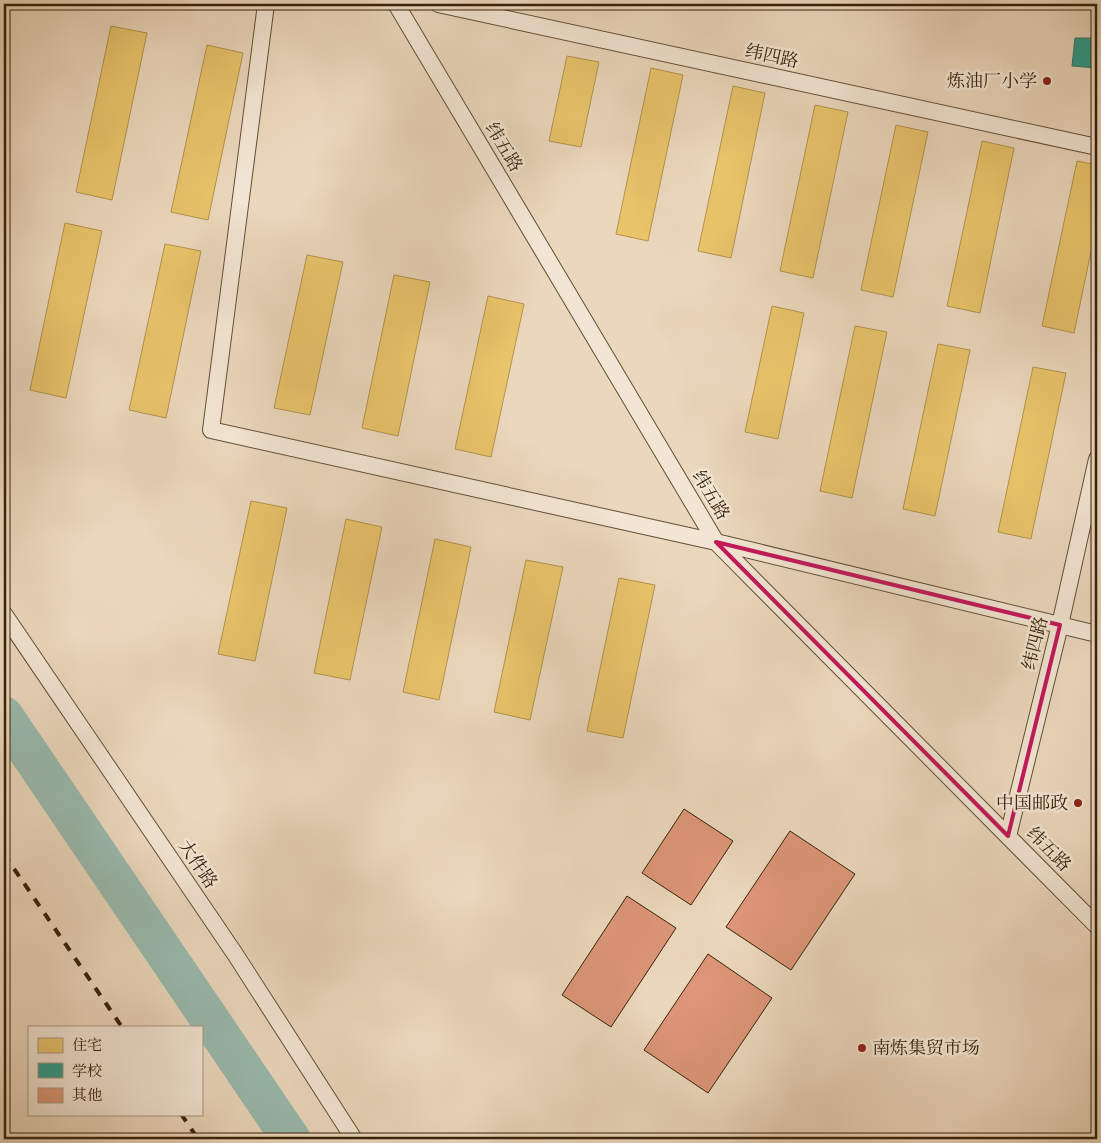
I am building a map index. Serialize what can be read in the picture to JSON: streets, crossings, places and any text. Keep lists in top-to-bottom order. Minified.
{"streets":{"street":["纬四路","纬五路","大件路"]},"crossings":[["纬四路","纬五路"]],"places":["炼油厂小学","中国邮政","南炼集贸市场"],"legend":["住宅","学校","其他"]}
